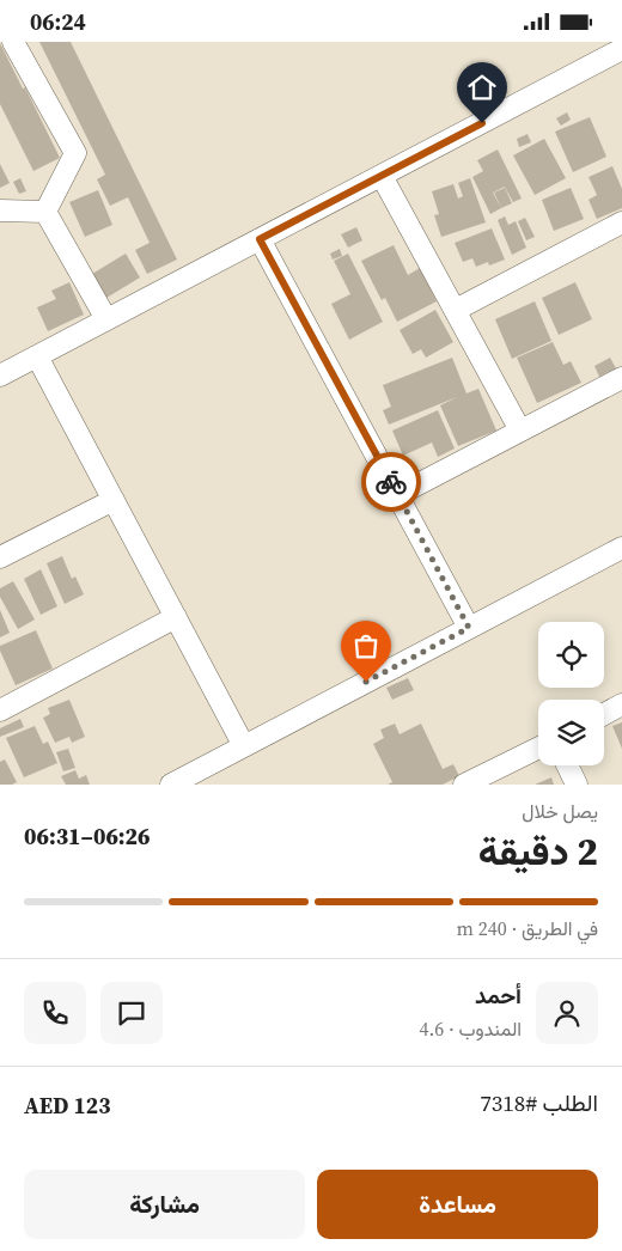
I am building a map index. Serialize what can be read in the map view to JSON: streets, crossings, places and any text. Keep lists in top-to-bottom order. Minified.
{"page":{"status":"06:24","heading":["2 دقيقة","يصل خلال","06:26–06:31"],"panel":["أحمد","المندوب · 4.6","الطلب #7318","AED 123"],"bar":"في الطريق · 240 m","buttons":["مساعدة","مشاركة"]}}
